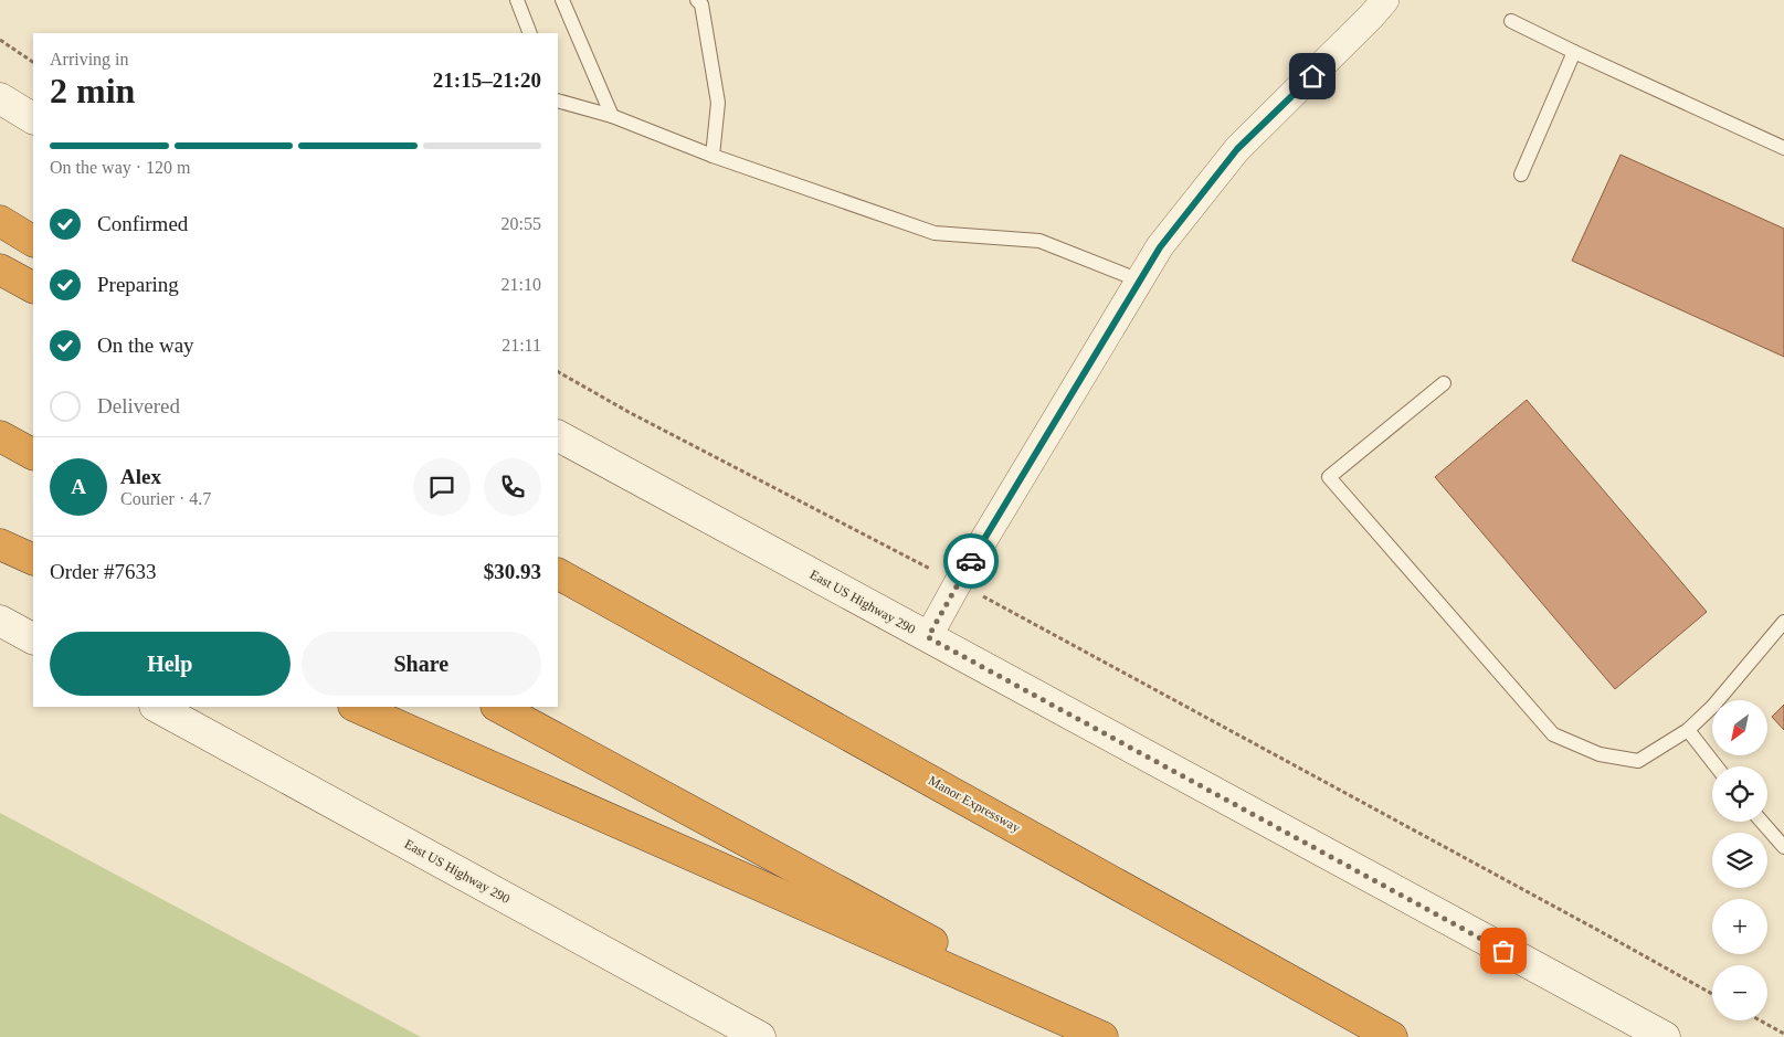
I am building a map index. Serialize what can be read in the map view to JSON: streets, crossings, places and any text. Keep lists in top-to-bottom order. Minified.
{"streets":{"highway":["Manor Expressway"],"main road":["East US Highway 290"]},"north":"bottom left","page":{"heading":["2 min","Arriving in","21:15–21:20"],"panel":["Alex","Courier · 4.7","Order #7633","$30.93"],"bar":"On the way · 120 m","list":[["Confirmed","20:55"],["Preparing","21:10"],["On the way","21:11"],"Delivered"],"round":"A","buttons":["Help","Share"],"map_buttons":["+","−"]}}
